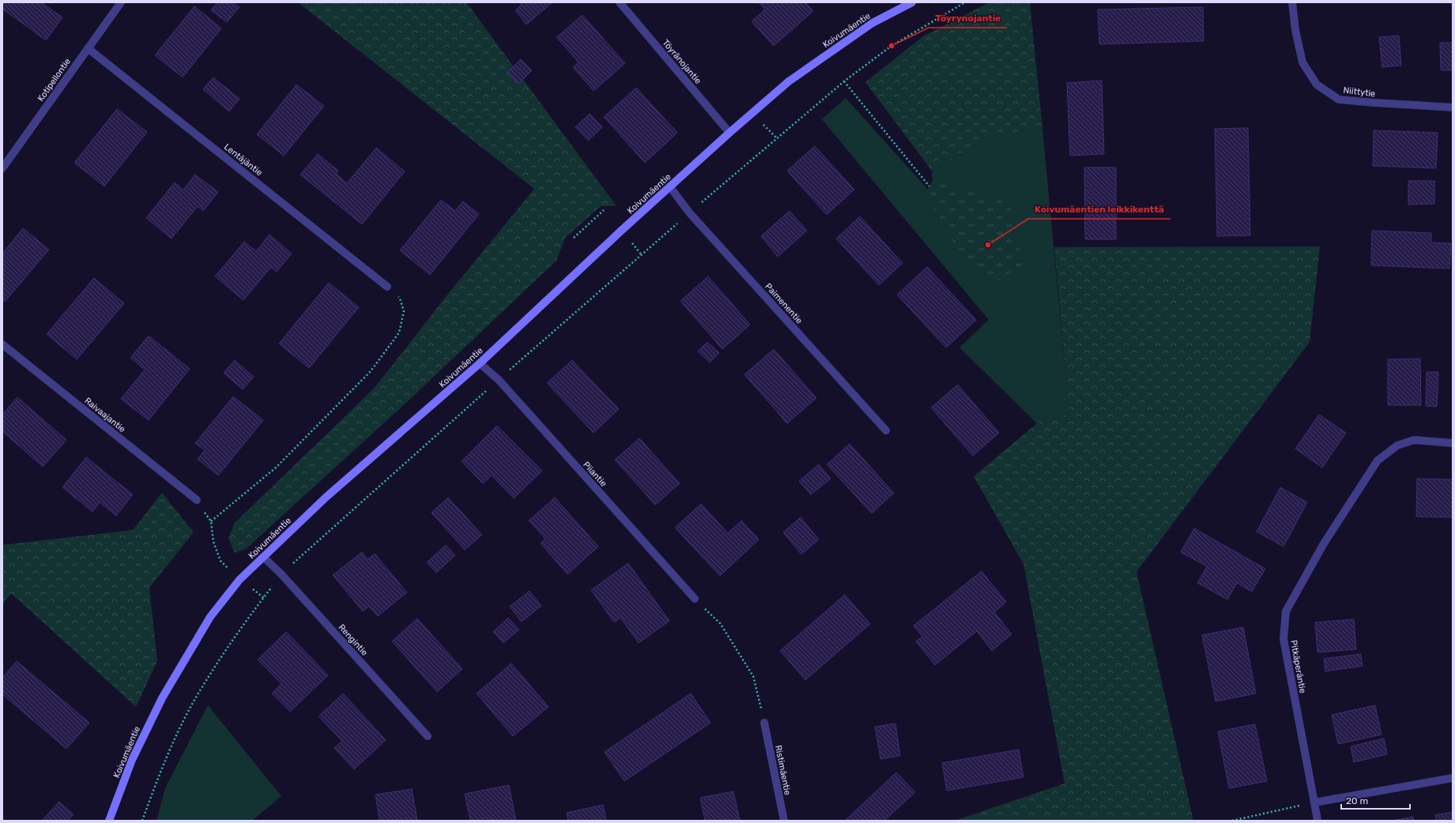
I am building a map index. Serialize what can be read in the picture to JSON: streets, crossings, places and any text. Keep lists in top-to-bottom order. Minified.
{"streets":{"street":["Koivumäentie","Töyränojantie","Kotipellontie","Niittytie","Lentäjäntie","Paimenentie","Raivaajantie","Piiantie","Rengintie","Pitkäperäntie","Ristimäentie"]},"crossings":[["Koivumäentie","Töyränojantie"],["Koivumäentie","Paimenentie"],["Koivumäentie","Piiantie"],["Koivumäentie","Rengintie"],["Kotipellontie","Lentäjäntie"]],"places":["Töyrynojantie","Koivumäentien leikkikenttä"],"scale_bar":"20 m"}
